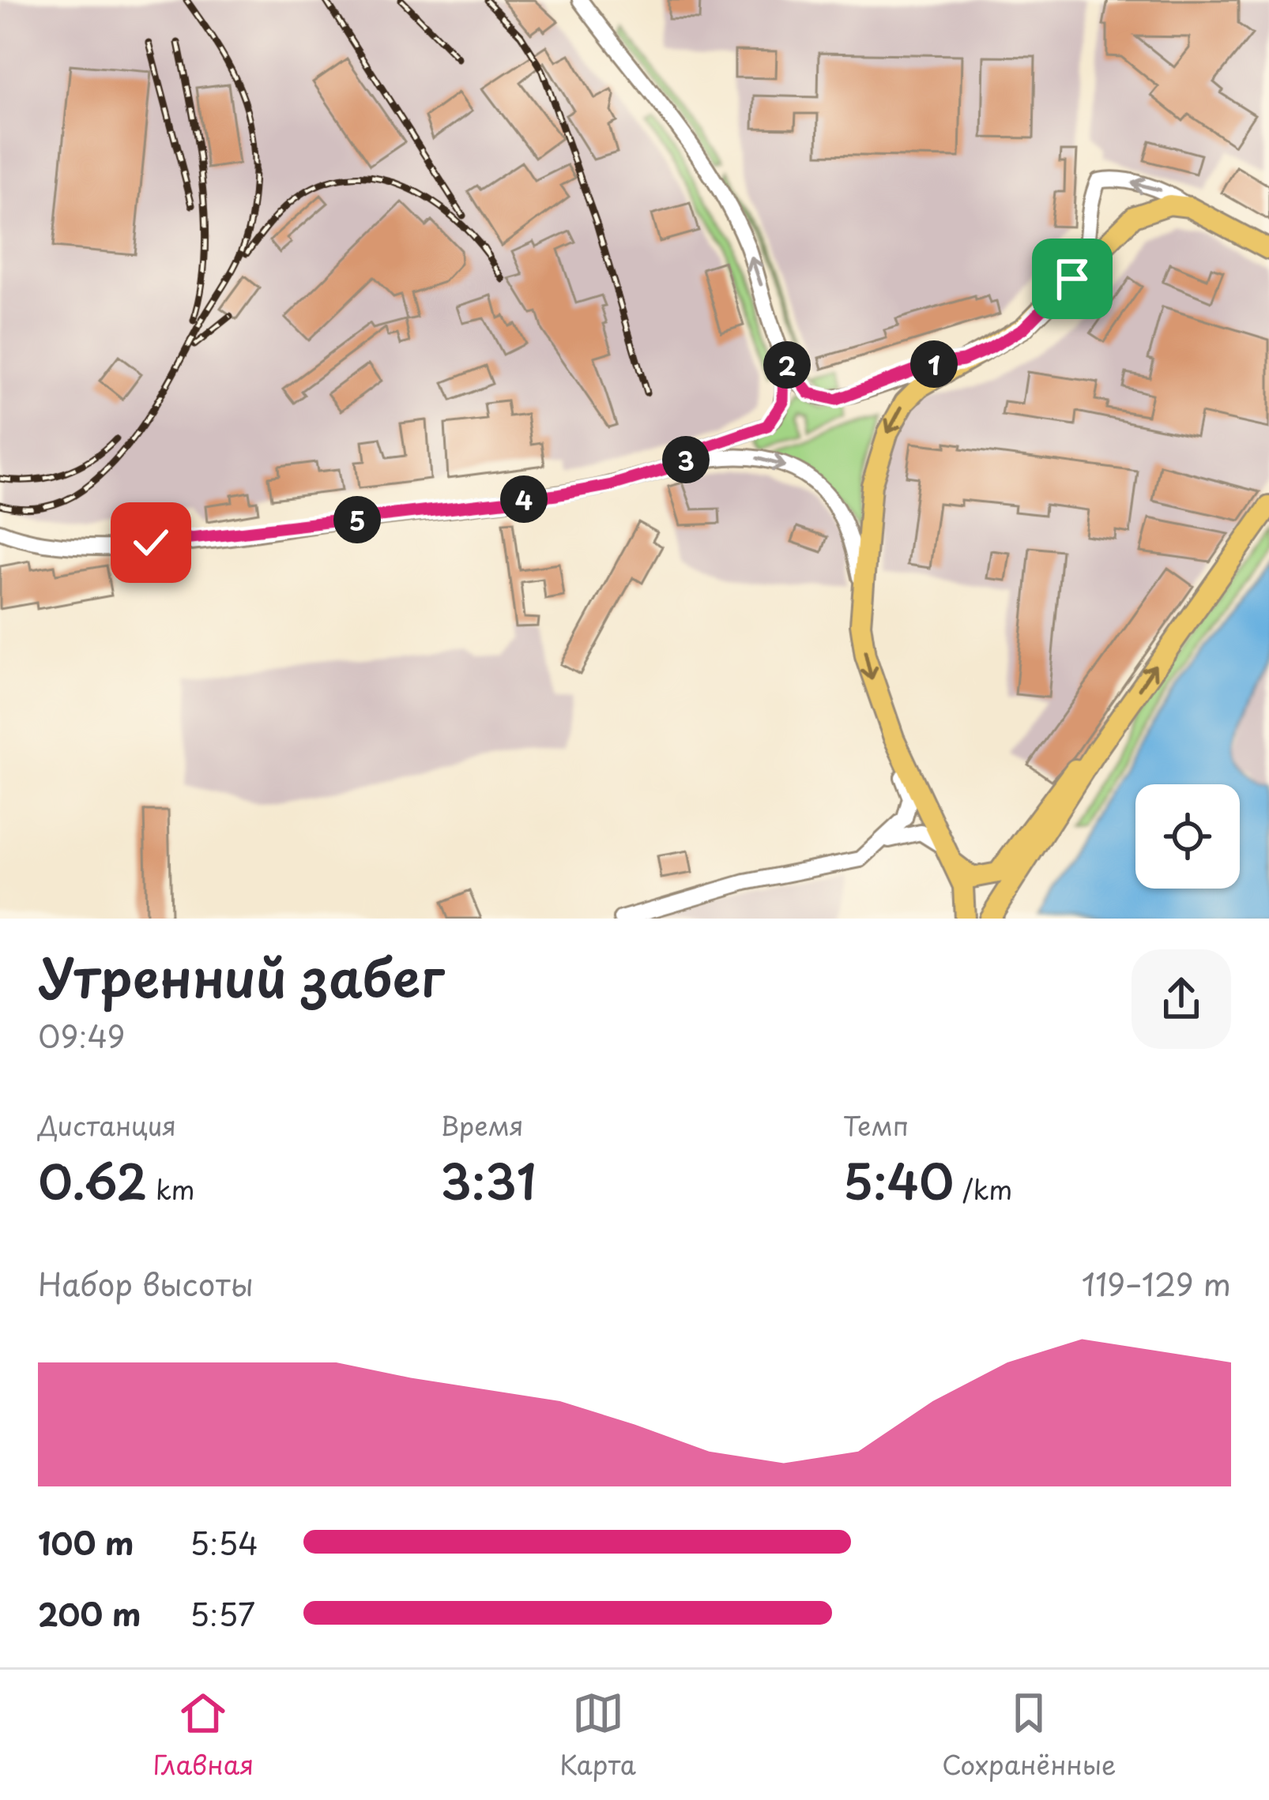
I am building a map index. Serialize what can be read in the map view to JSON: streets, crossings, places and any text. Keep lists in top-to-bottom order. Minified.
{"page":{"pins":["1","2","3","4","5"],"heading":["Утренний забег","09:49"],"stats":[["Дистанция","0.62 km"],["Время","3:31"],["Темп","5:40 /km"]],"chart":["Набор высоты","119–129 m"],"list":[{"name":"100 m","note":"5:54"},{"name":"200 m","note":"5:57"}],"tabs":["Главная","Карта","Сохранённые"]}}
